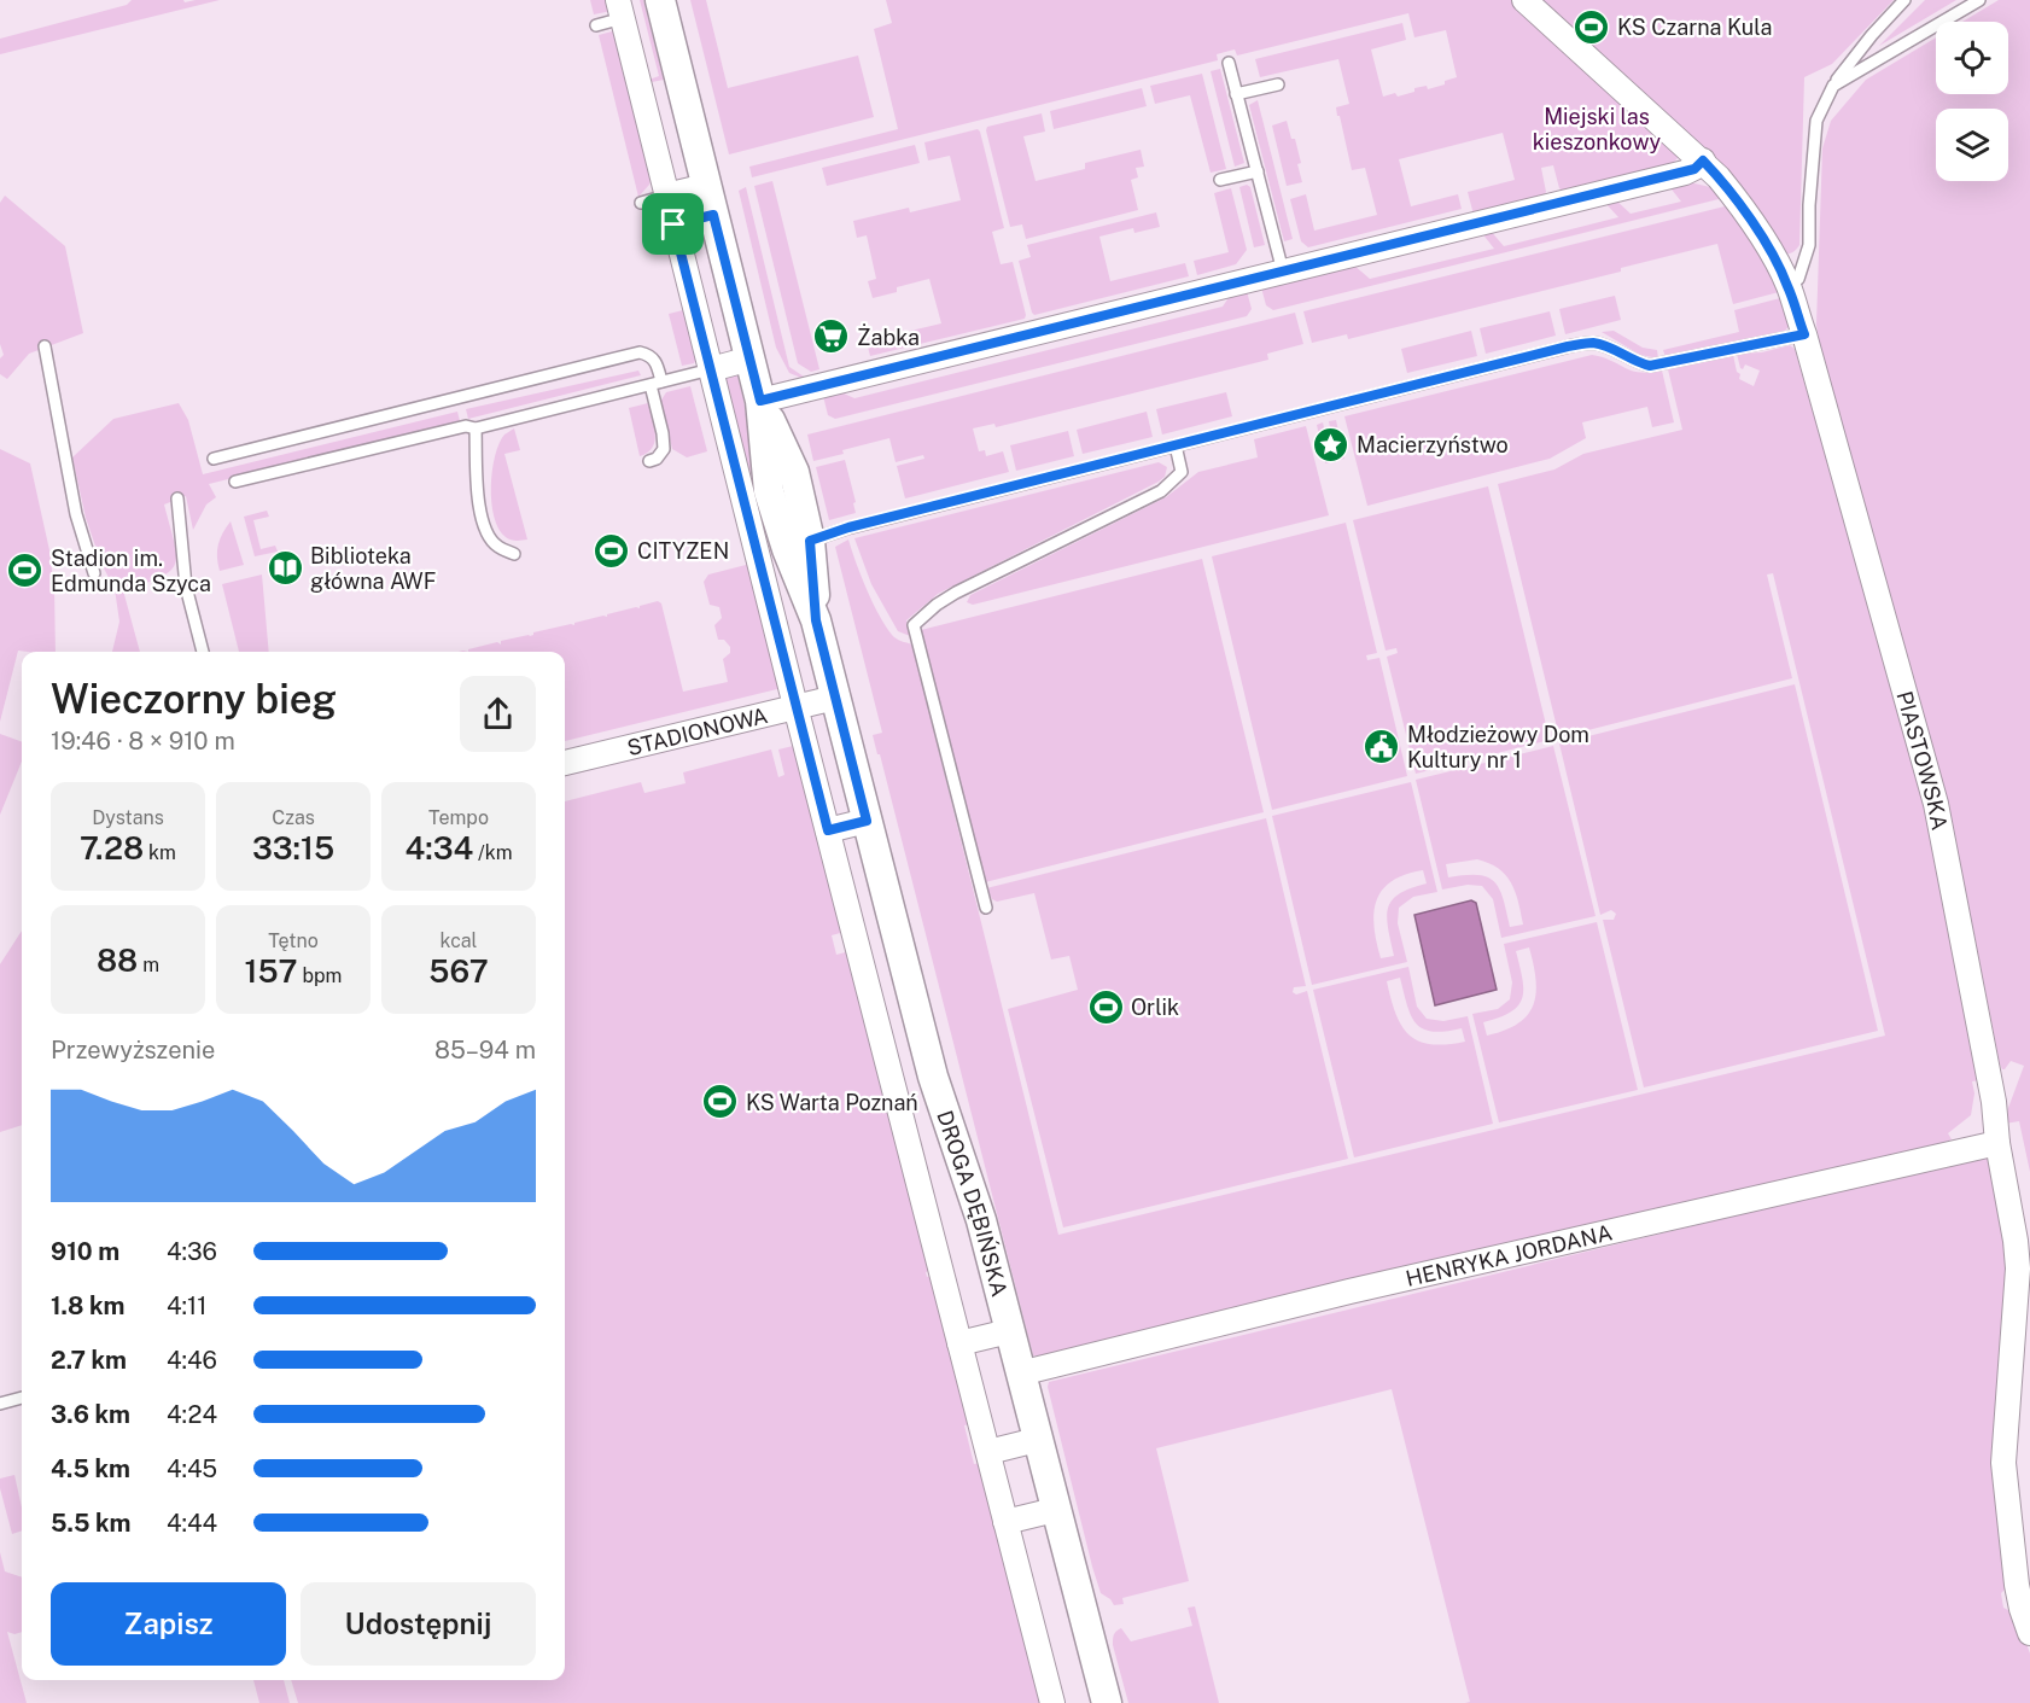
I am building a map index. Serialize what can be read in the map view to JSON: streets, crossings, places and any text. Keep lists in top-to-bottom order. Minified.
{"streets":{"street":["STADIONOWA","PIASTOWSKA","DROGA DĘBIŃSKA","HENRYKA JORDANA"]},"crossings":[["STADIONOWA","DROGA DĘBIŃSKA"],["PIASTOWSKA","HENRYKA JORDANA"],["DROGA DĘBIŃSKA","HENRYKA JORDANA"]],"parks":["Miejski las kieszonkowy"],"places":{"sports":["KS Czarna Kula","CITYZEN","Stadion im. Edmunda Szyca","Orlik","KS Warta Poznań"],"supermarket":["Żabka"],"place":["Macierzyństwo"],"library":["Biblioteka główna AWF"],"public building":["Młodzieżowy Dom Kultury nr 1"]},"page":{"heading":["Wieczorny bieg","19:46 · 8 × 910 m"],"stats":[["Dystans","7.28 km"],["Czas","33:15"],["Tempo","4:34 /km"],["88 m"],["Tętno","157 bpm"],["kcal","567"]],"chart":["Przewyższenie","85–94 m"],"list":[{"name":"910 m","note":"4:36"},{"name":"1.8 km","note":"4:11"},{"name":"2.7 km","note":"4:46"},{"name":"3.6 km","note":"4:24"},{"name":"4.5 km","note":"4:45"},{"name":"5.5 km","note":"4:44"}],"buttons":["Zapisz","Udostępnij"]}}
